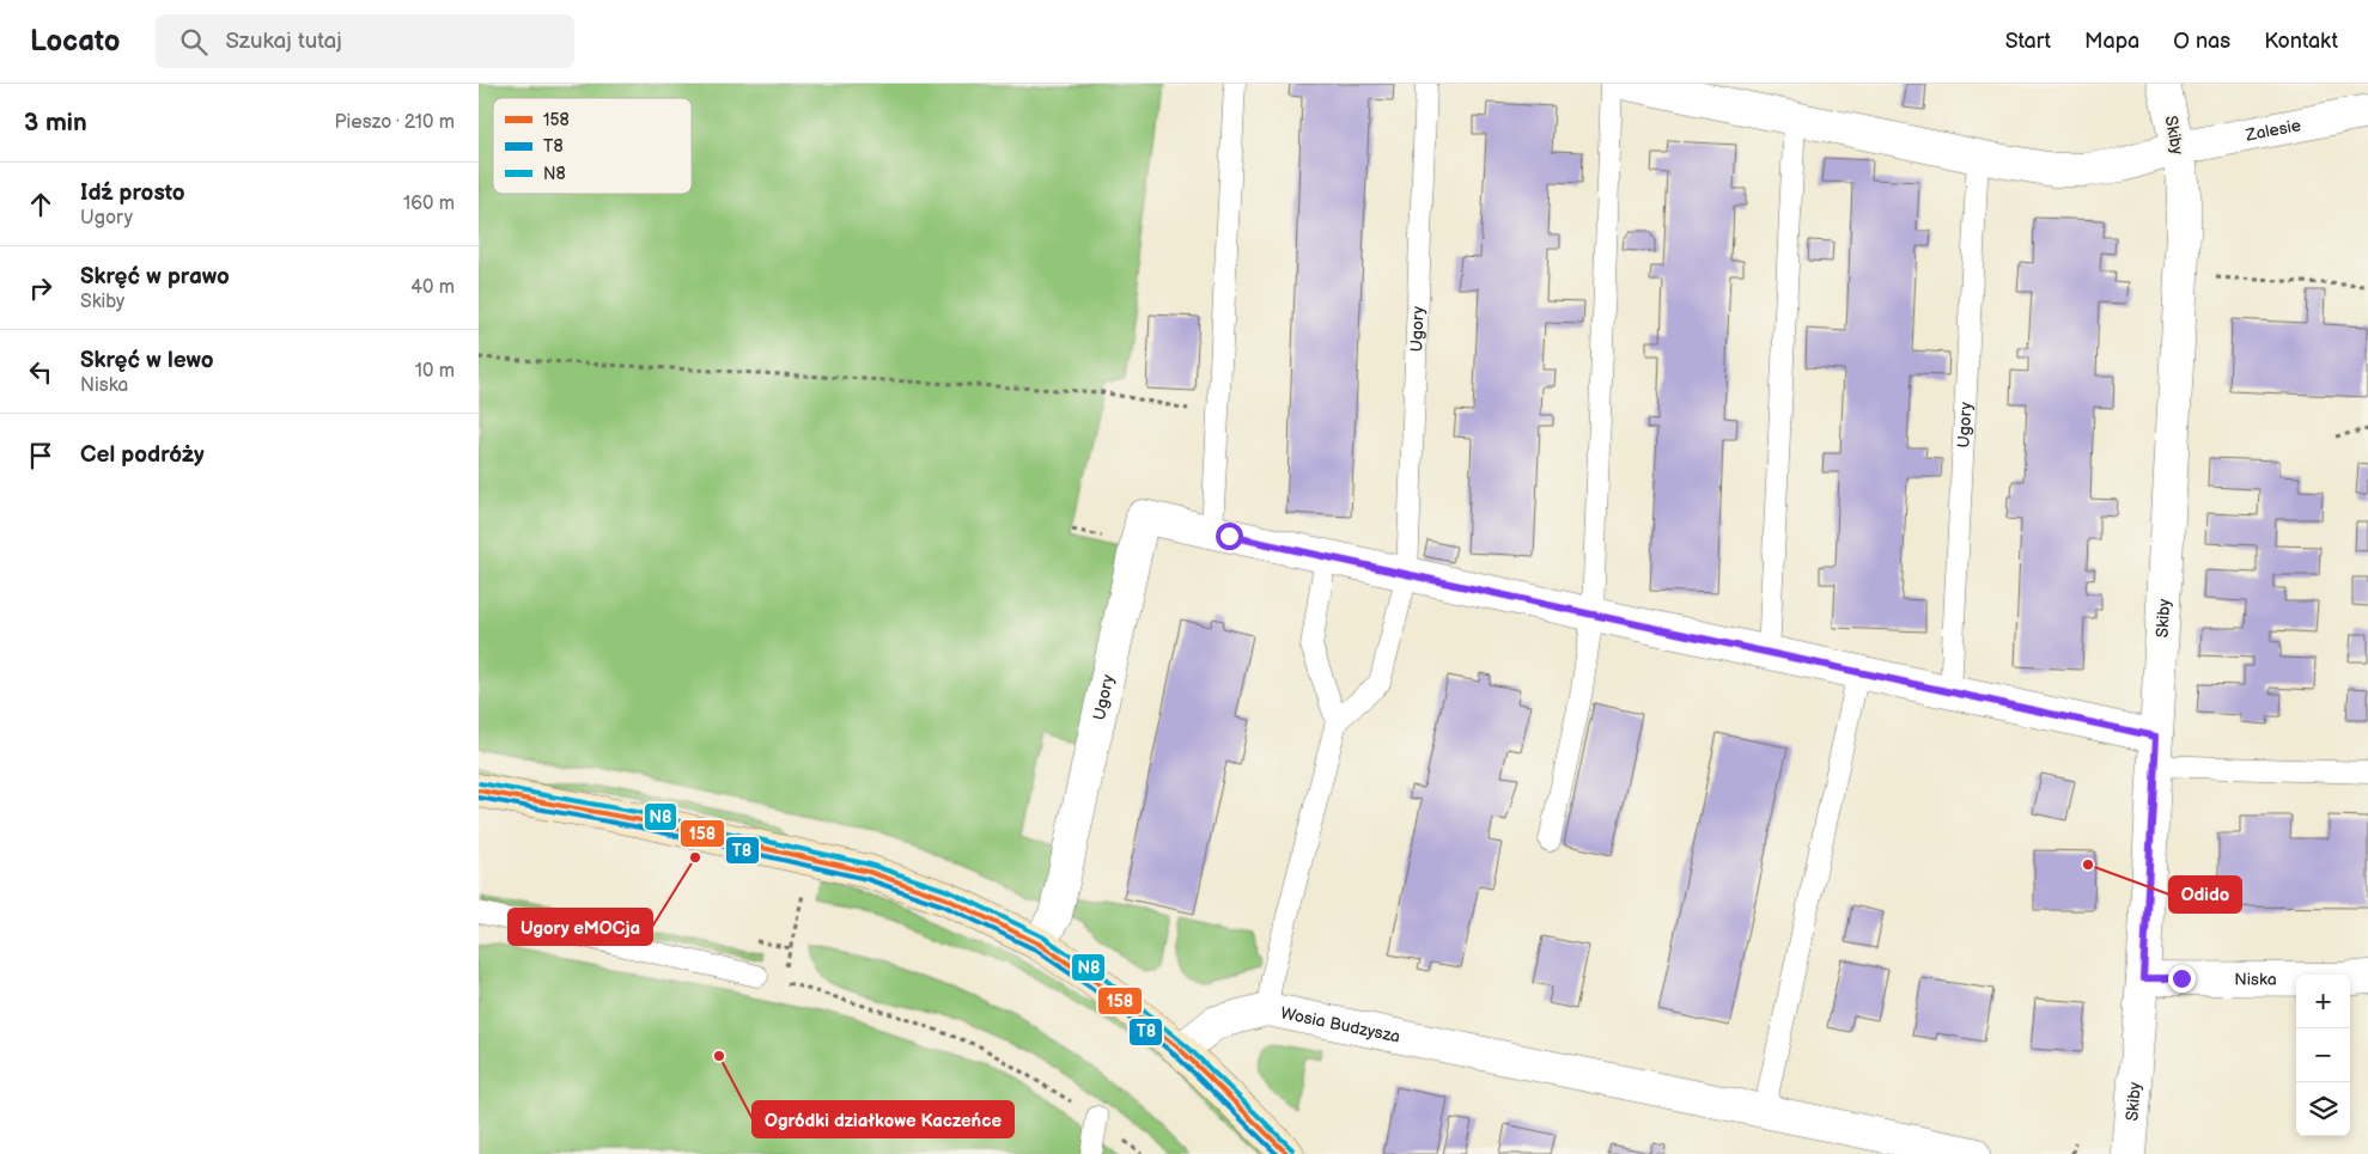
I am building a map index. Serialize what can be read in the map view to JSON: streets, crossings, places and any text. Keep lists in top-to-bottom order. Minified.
{"streets":{"street":["Zalesie","Skiby","Ugory","Niska","Wosia Budzysza"]},"crossings":[["Zalesie","Skiby"],["Skiby","Ugory"],["Skiby","Niska"]],"places":["Ugory eMOCja","Odido","Ogródki działkowe Kaczeńce"],"lines":["transit line N8","transit line 158","transit line T8"],"legend":["158","T8","N8"],"page":{"header":"Locato","search":"Szukaj tutaj","nav":["Start","Mapa","O nas","Kontakt"],"heading":["3 min","Pieszo · 210 m"],"list":[["Idź prosto","Ugory","160 m"],["Skręć w prawo","Skiby","40 m"],["Skręć w lewo","Niska","10 m"],"Cel podróży"],"map_buttons":["+","−"]}}
